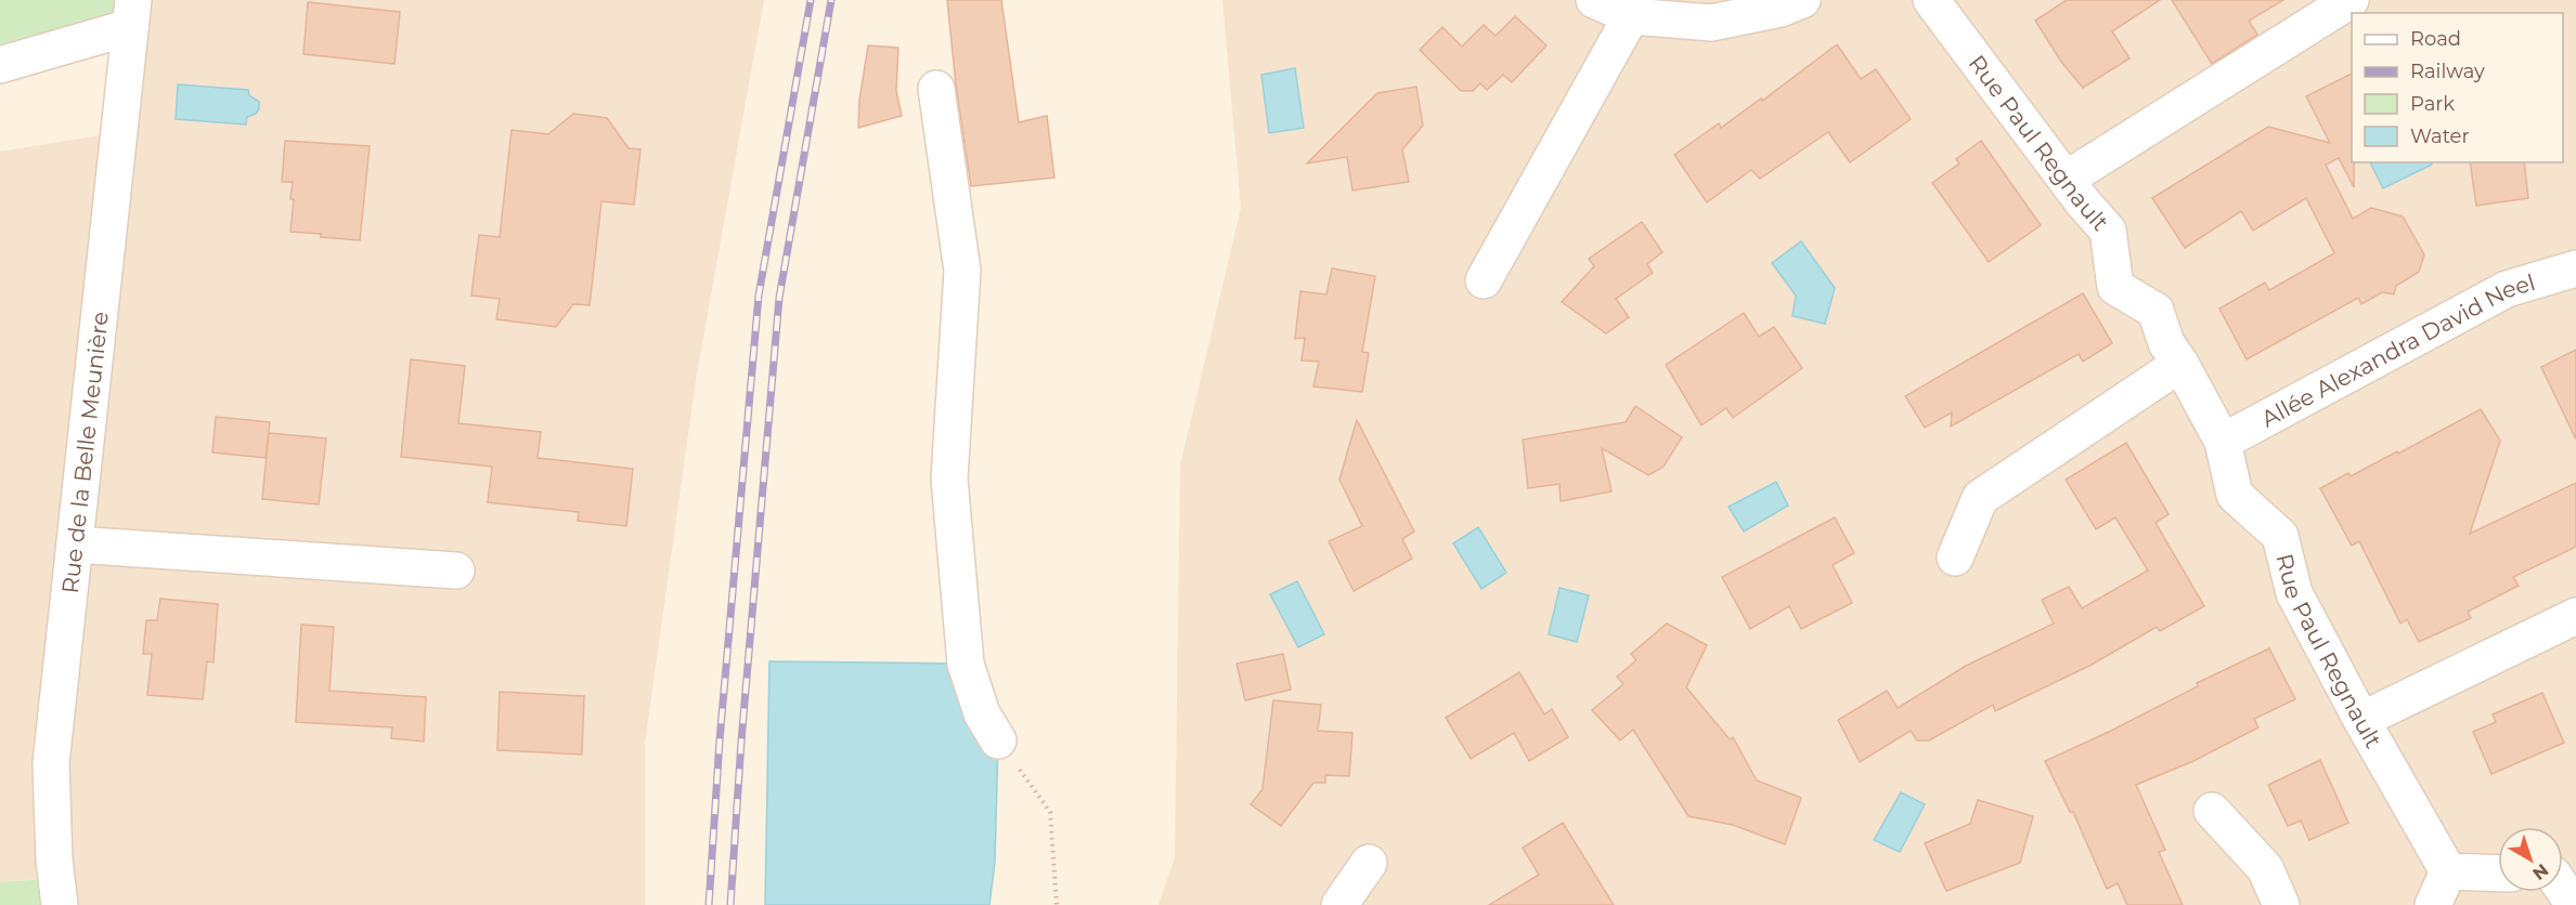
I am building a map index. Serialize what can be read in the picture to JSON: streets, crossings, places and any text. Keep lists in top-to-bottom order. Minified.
{"streets":{"street":["Rue Paul Regnault","Allée Alexandra David Neel","Rue de la Belle Meunière"]},"crossings":[["Rue Paul Regnault","Allée Alexandra David Neel"]],"legend":["Road","Railway","Park","Water"],"north":"bottom right"}
